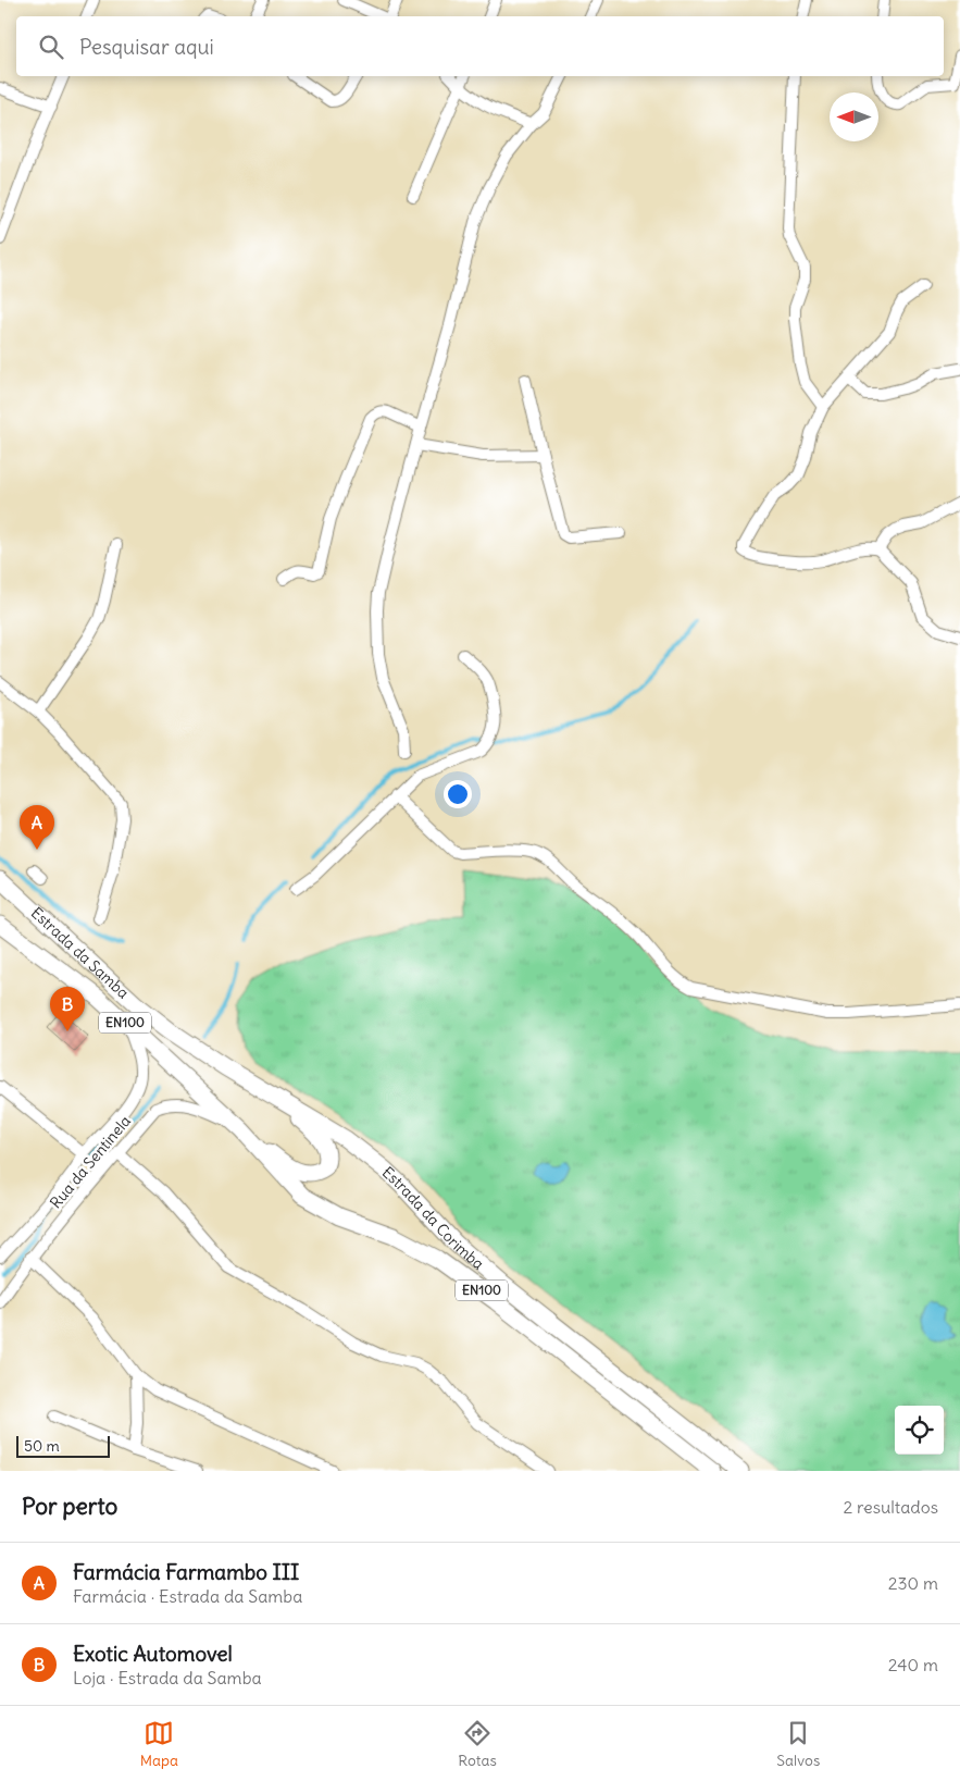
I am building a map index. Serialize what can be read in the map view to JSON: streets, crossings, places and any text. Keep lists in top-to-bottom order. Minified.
{"streets":{"main road":["Estrada da Samba","EN100","Estrada da Corimba"],"street":["Rua da Sentinela"]},"crossings":[["Estrada da Samba","Rua da Sentinela"],["Estrada da Samba","Estrada da Corimba"],["Rua da Sentinela","Estrada da Corimba"]],"scale_bar":"50 m","north":"left","page":{"search":"Pesquisar aqui","pins":["A","B"],"scale":"50 m","heading":["Por perto","2 resultados"],"list":[{"mark":"A","name":"Farmácia Farmambo III","note":"Farmácia · Estrada da Samba","value":"230 m"},{"mark":"B","name":"Exotic Automovel","note":"Loja · Estrada da Samba","value":"240 m"}],"nav":["Mapa","Rotas","Salvos"]}}
